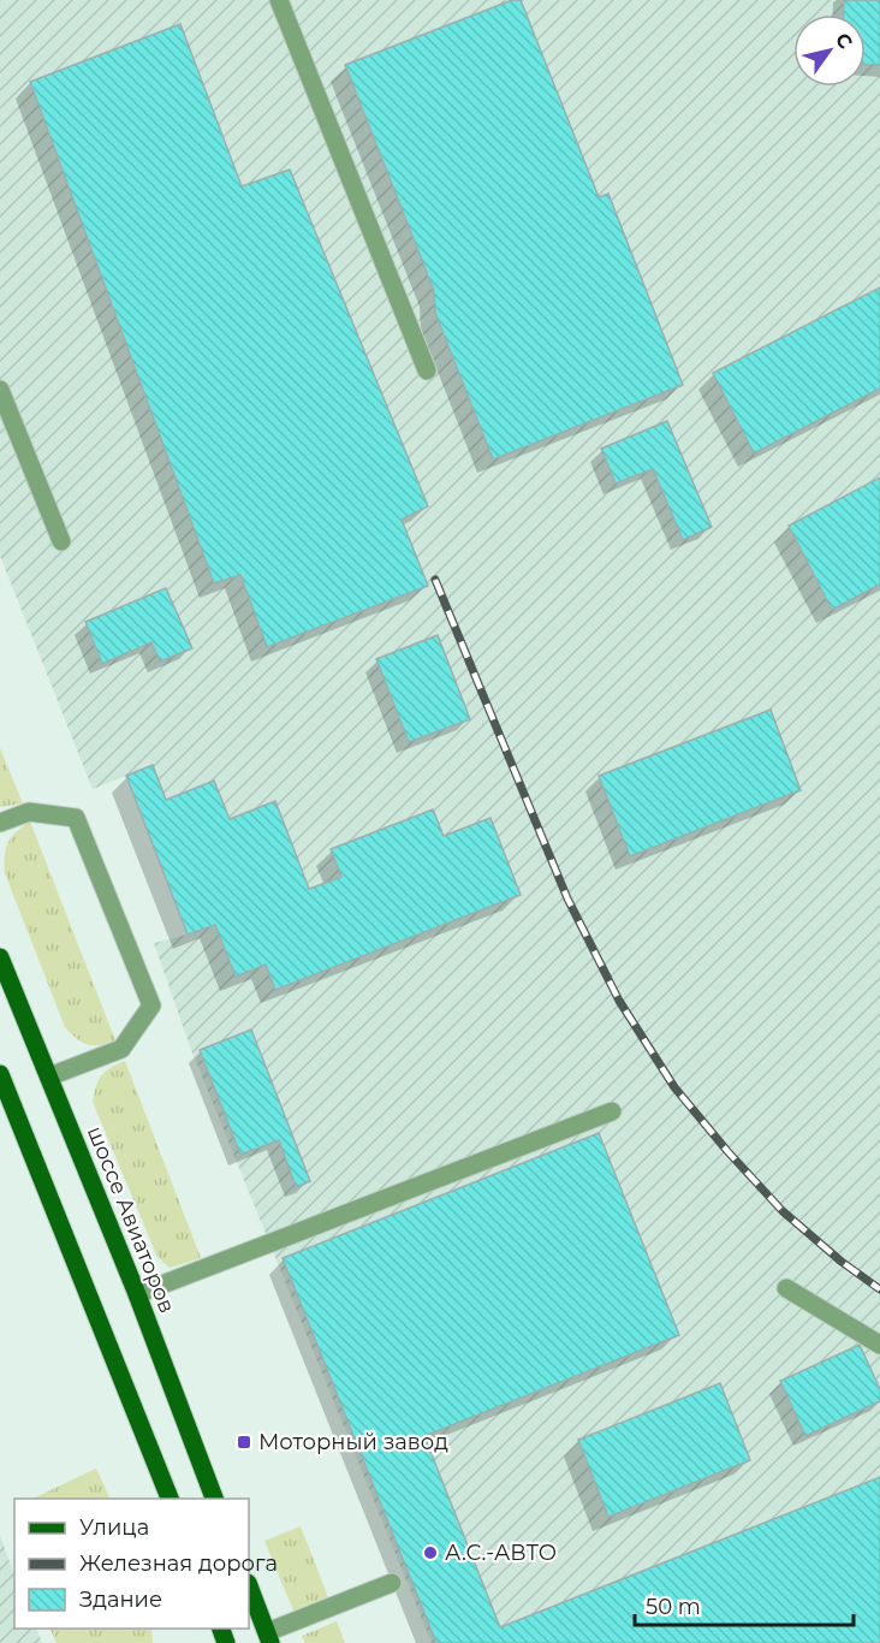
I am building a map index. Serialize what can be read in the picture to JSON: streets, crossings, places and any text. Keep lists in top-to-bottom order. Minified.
{"streets":{"main road":["шоссе Авиаторов"]},"places":{"transit":["Моторный завод"],"other":["А.С.-АВТО"]},"legend":["Улица","Железная дорога","Здание"],"scale_bar":"50 m","north":"top right"}
